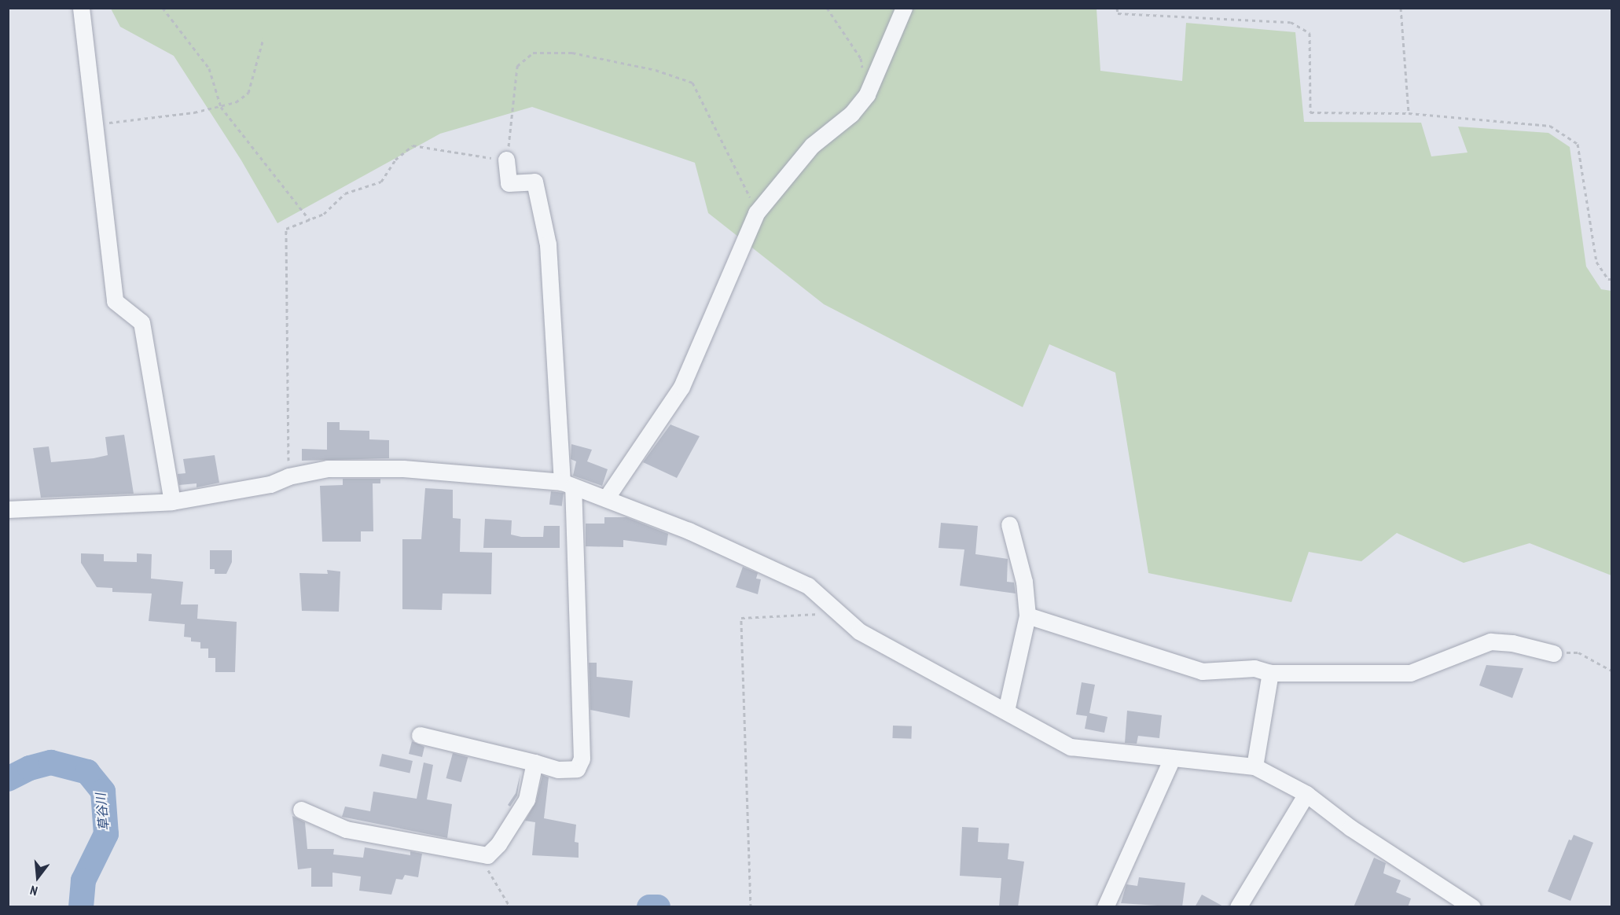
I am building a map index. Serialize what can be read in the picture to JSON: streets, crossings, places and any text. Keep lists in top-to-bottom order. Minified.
{"water":["草谷川"],"north":"bottom"}
